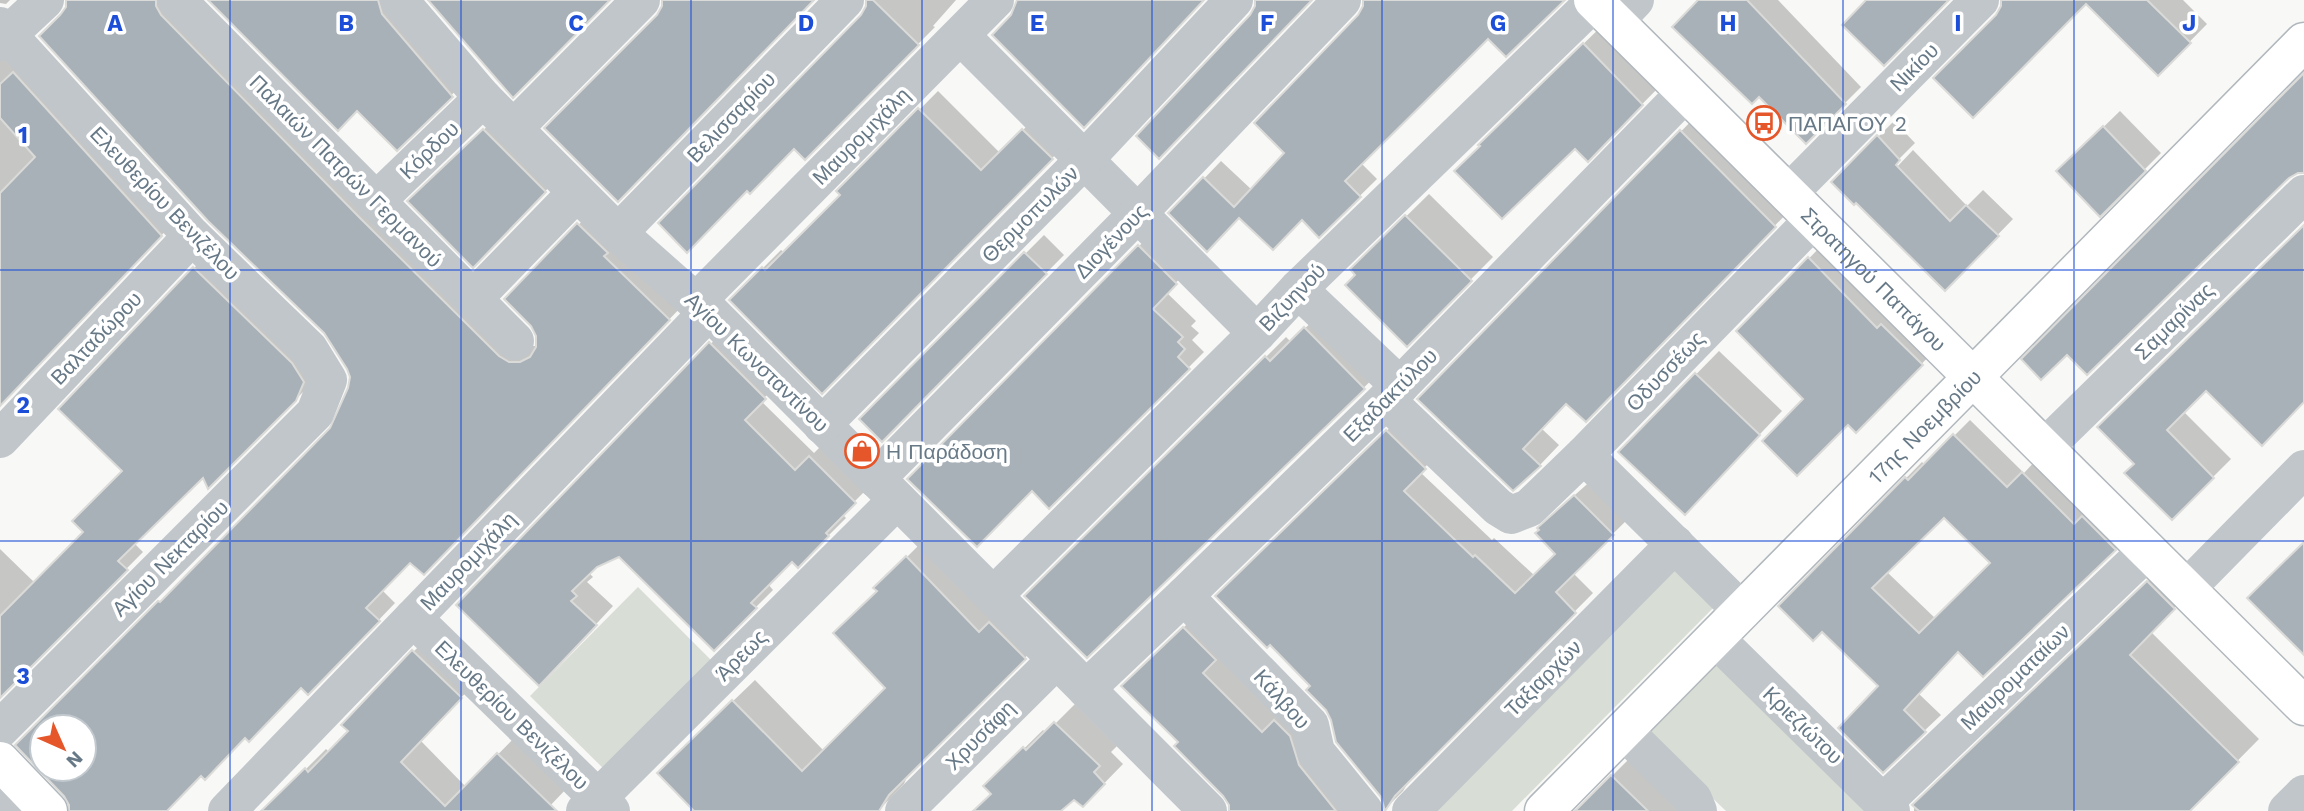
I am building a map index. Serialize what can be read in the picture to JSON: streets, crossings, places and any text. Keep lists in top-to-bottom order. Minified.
{"streets":{"street":["Νικίου","Βελισσαρίου","Μαυρομιχάλη","Κόρδου","Παλαιών Πατρών Γερμανού","Ελευθερίου Βενιζέλου","Θερμοπυλών","Διογένους","Στρατηγού Παπάγου","Βιζυηνού","Σαμαρίνας","Βαλταδώρου","Αγίου Κωνσταντίνου","Οδυσσέως","Εξαδακτύλου","17ης Νοεμβρίου","Αγίου Νεκταρίου","Άρεως","Μαυροματαίων","Ταξιαρχών","Κάλβου","Κριεζιώτου","Χρυσάφη"]},"crossings":[["Νικίου","Στρατηγού Παπάγου"],["Νικίου","Οδυσσέως"],["Βελισσαρίου","Αγίου Κωνσταντίνου"],["Μαυρομιχάλη","Ελευθερίου Βενιζέλου"],["Μαυρομιχάλη","Αγίου Κωνσταντίνου"],["Κόρδου","Παλαιών Πατρών Γερμανού"],["Κόρδου","Αγίου Κωνσταντίνου"],["Ελευθερίου Βενιζέλου","Βαλταδώρου"],["Ελευθερίου Βενιζέλου","Αγίου Νεκταρίου"],["Ελευθερίου Βενιζέλου","Άρεως"],["Θερμοπυλών","Αγίου Κωνσταντίνου"],["Διογένους","Αγίου Κωνσταντίνου"],["Διογένους","Άρεως"],["Στρατηγού Παπάγου","Βιζυηνού"],["Στρατηγού Παπάγου","Σαμαρίνας"],["Στρατηγού Παπάγου","Οδυσσέως"],["Στρατηγού Παπάγου","Εξαδακτύλου"],["Στρατηγού Παπάγου","17ης Νοεμβρίου"],["Στρατηγού Παπάγου","Μαυροματαίων"],["Βιζυηνού","Αγίου Κωνσταντίνου"],["Αγίου Κωνσταντίνου","Εξαδακτύλου"],["Αγίου Κωνσταντίνου","Άρεως"],["Αγίου Κωνσταντίνου","Χρυσάφη"],["Οδυσσέως","Εξαδακτύλου"],["Εξαδακτύλου","Κάλβου"],["17ης Νοεμβρίου","Κριεζιώτου"],["Μαυροματαίων","Κριεζιώτου"]],"places":{"bus stop":["ΠΑΠΑΓΟΥ 2"],"shop":["Η Παράδοση"]},"north":"bottom right","grid":{"columns":["A","B","C","D","E","F","G","H","I","J"],"rows":["1","2","3"]}}
